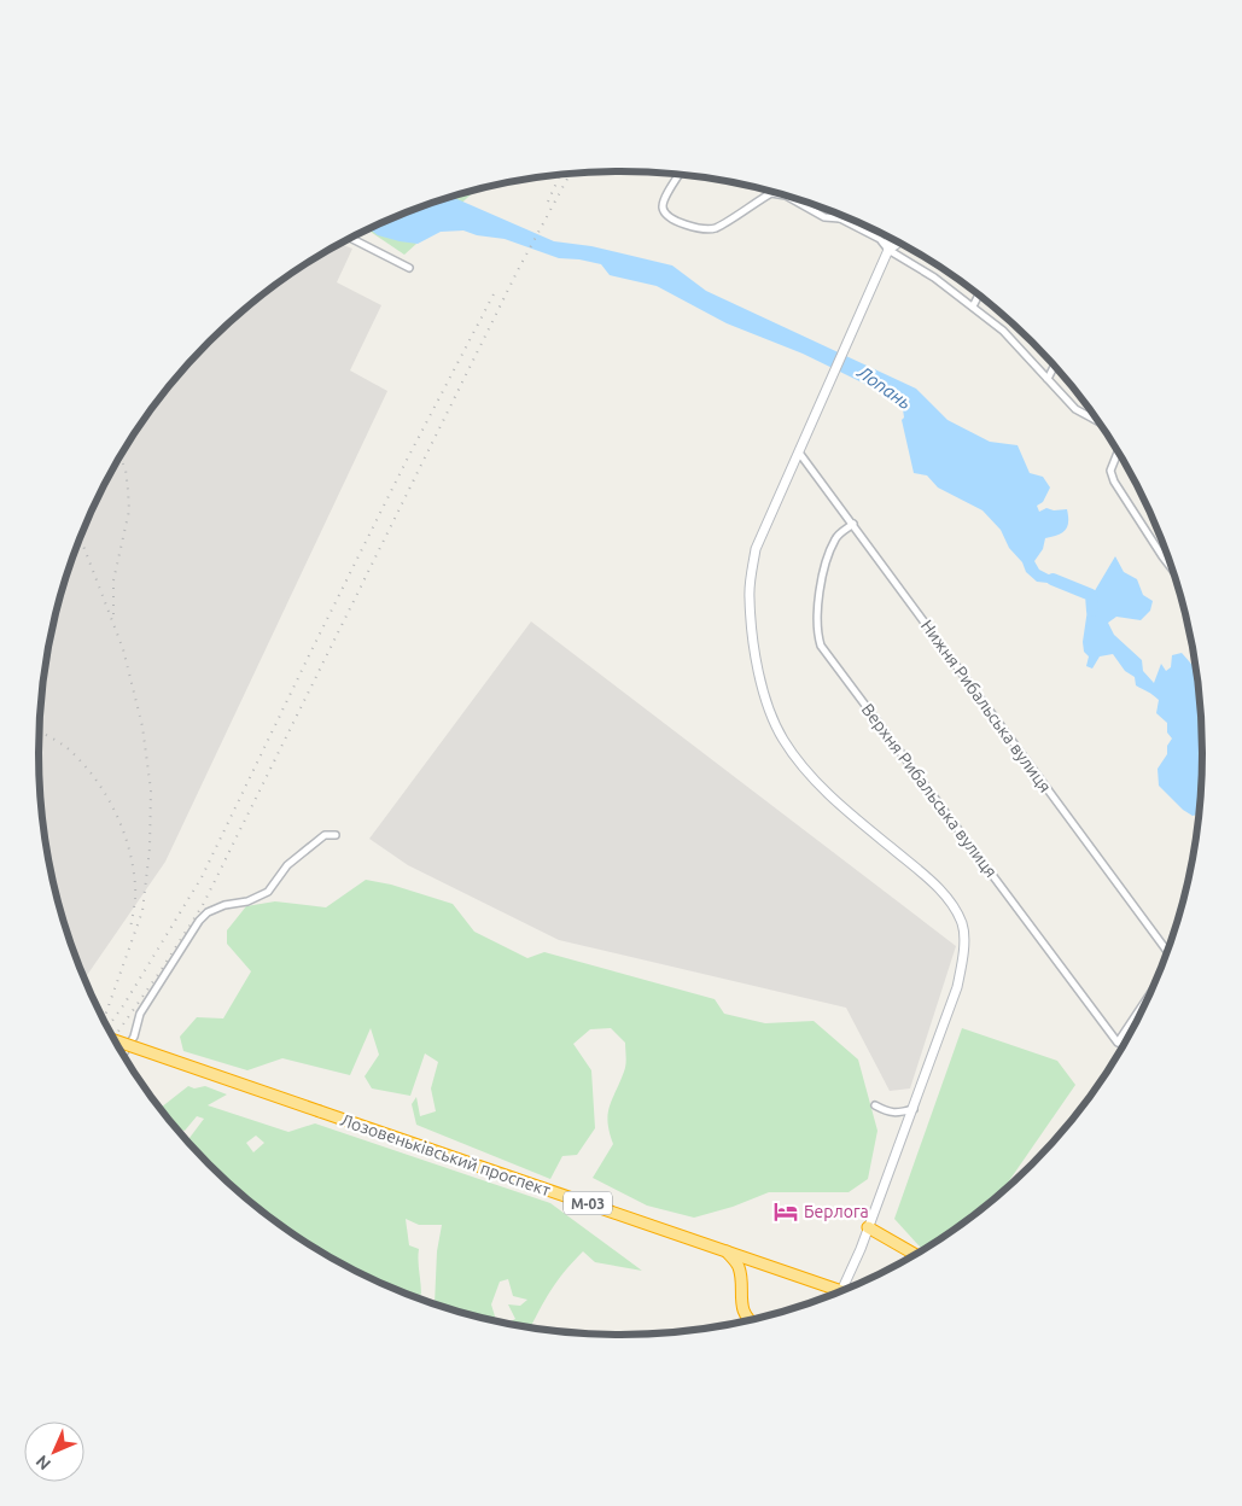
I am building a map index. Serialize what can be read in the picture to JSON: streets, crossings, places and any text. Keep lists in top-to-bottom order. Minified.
{"streets":{"highway":["Лозовеньківський проспект","М-03"],"street":["Нижня Рибальська вулиця","Верхня Рибальська вулиця"]},"crossings":[["Нижня Рибальська вулиця","Верхня Рибальська вулиця"]],"water":["Лопань"],"places":{"hotel":["Берлога"]},"north":"bottom left"}
